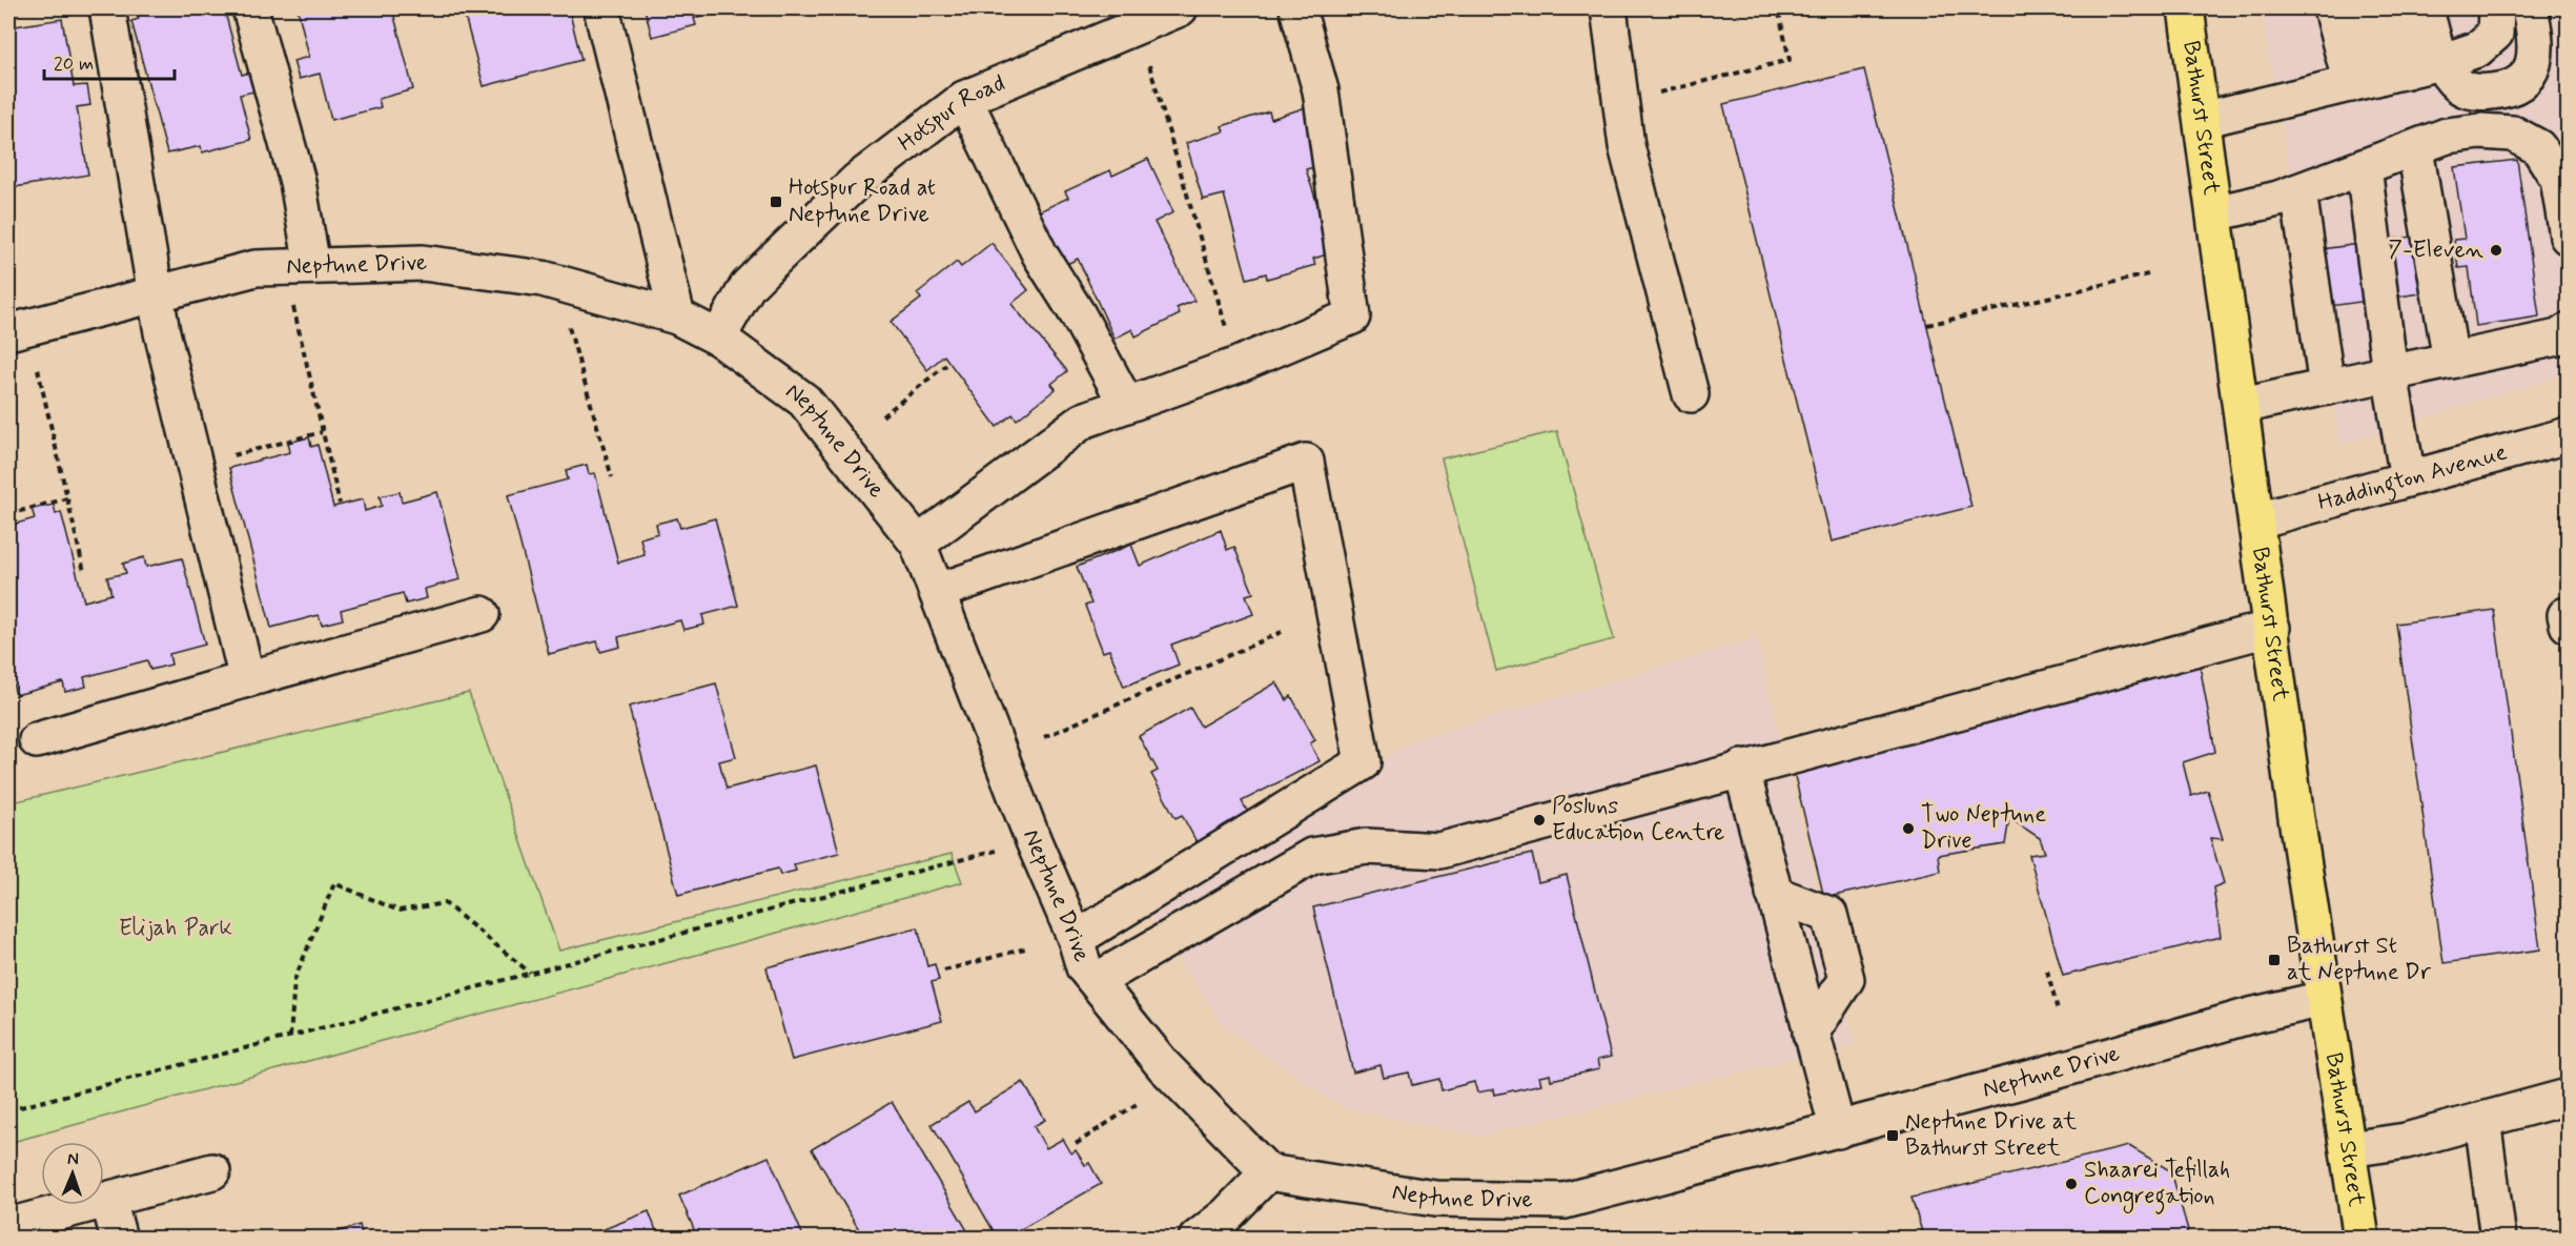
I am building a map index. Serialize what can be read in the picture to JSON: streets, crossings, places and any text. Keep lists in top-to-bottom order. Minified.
{"streets":{"main road":["Bathurst Street"],"street":["Hotspur Road","Neptune Drive","Haddington Avenue"]},"crossings":[["Hotspur Road","Neptune Drive"],["Bathurst Street","Neptune Drive"],["Bathurst Street","Haddington Avenue"]],"parks":["Elijah Park"],"places":{"transit":["Hotspur Road at Neptune Drive","Bathurst St at Neptune Dr","Neptune Drive at Bathurst Street"],"other":["7-Eleven","Posluns Education Centre","Two Neptune Drive","Shaarei Tefillah Congregation"]},"scale_bar":"20 m","north":"top"}
